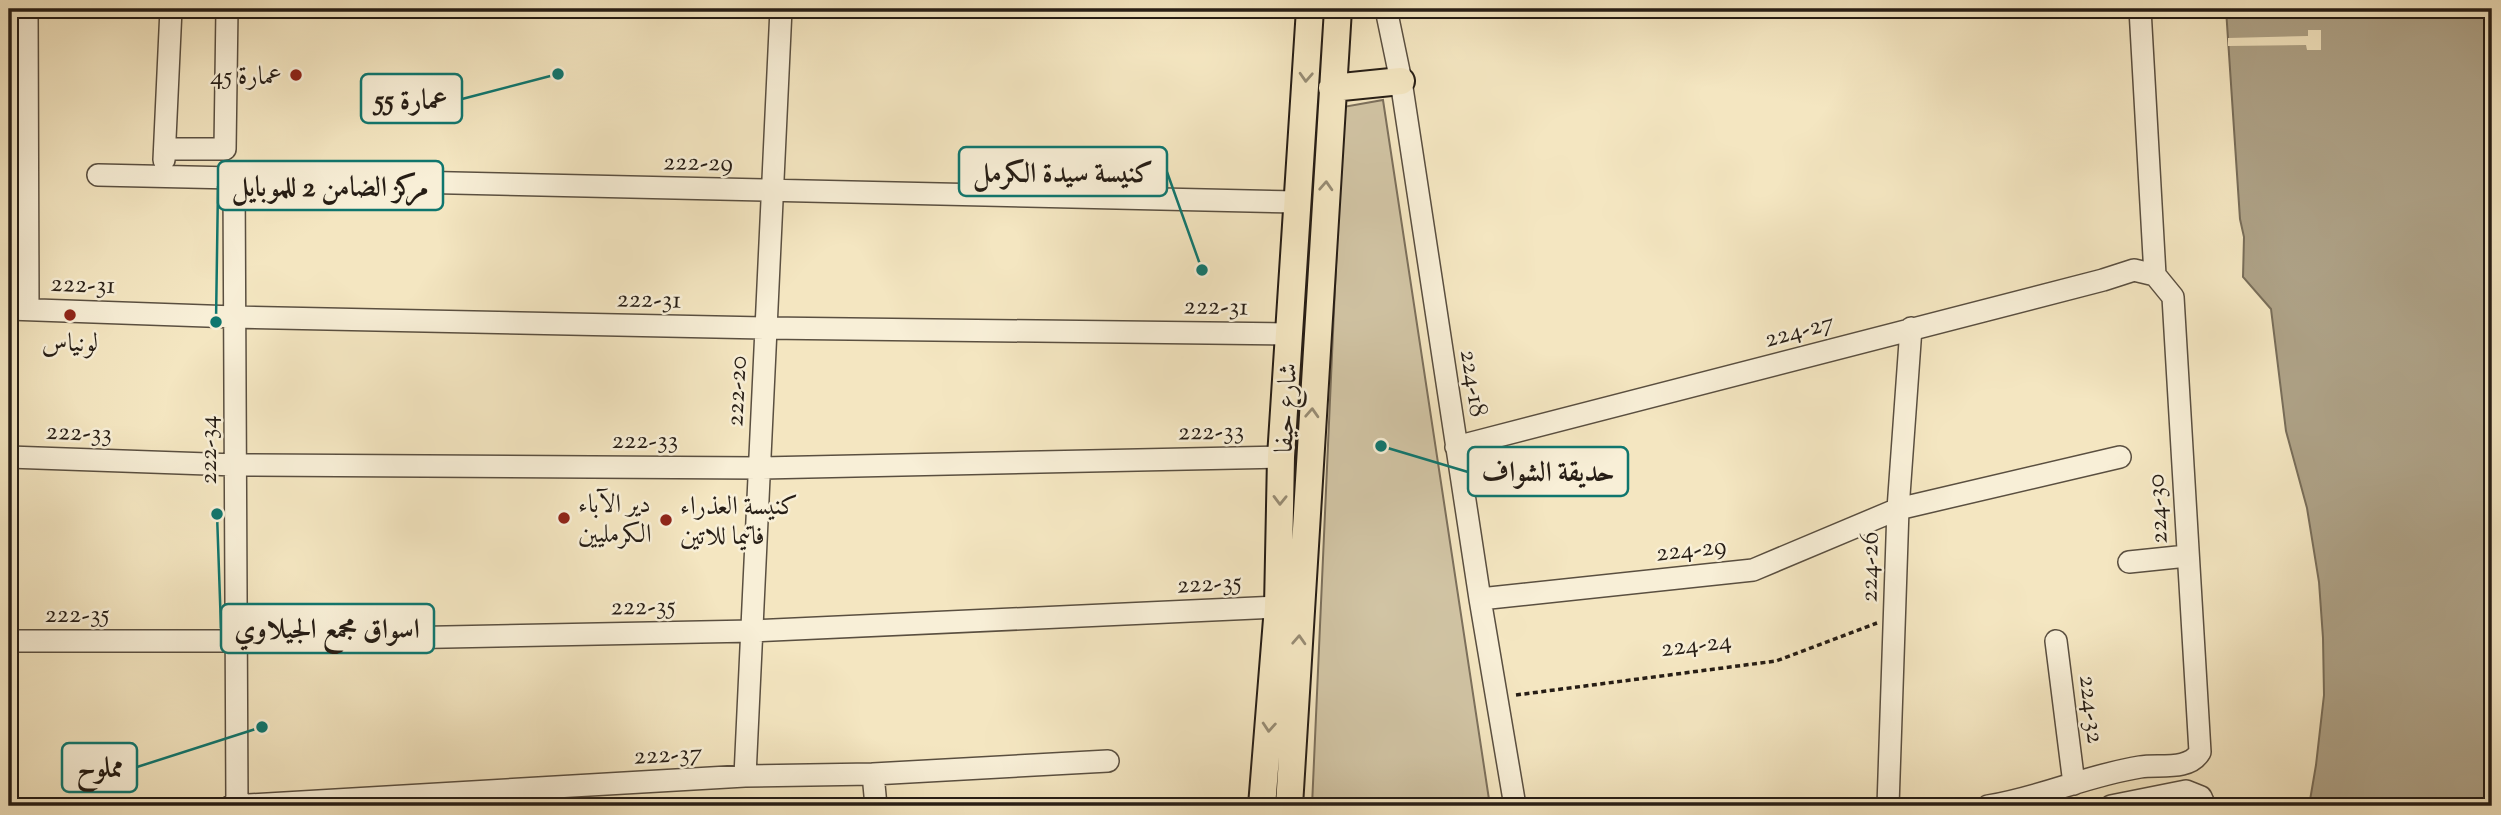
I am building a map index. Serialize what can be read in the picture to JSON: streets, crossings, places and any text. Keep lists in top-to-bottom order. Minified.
{"streets":{"main road":["شارع حيفا"],"street":["222-29","222-31","224-27","224-18","222-20","222-33","222-34","224-30","224-29","224-26","222-35","224-32","222-37"],"path":["224-24"]},"crossings":[["222-29","222-20"],["222-29","شارع حيفا"],["222-29","222-34"],["222-31","222-20"],["222-31","شارع حيفا"],["222-31","222-34"],["224-27","224-18"],["224-27","224-30"],["224-27","224-26"],["224-18","224-29"],["224-18","224-24"],["222-20","222-33"],["222-20","222-35"],["222-20","222-37"],["شارع حيفا","222-33"],["شارع حيفا","222-35"],["222-33","222-34"],["222-34","222-35"],["222-34","222-37"],["224-30","224-32"],["224-29","224-26"],["224-26","224-24"]],"places":["عمارة 55","عمارة 45","كنيسة سيدة الكرمل","لونياس","مركز الضامن 2 للموبايل","حديقة الشواف","اسواق مجمع الجيلاوي","دير الآباء الكرمليين","كنيسة العذراء فاتيما للاتين","مملوح"]}
